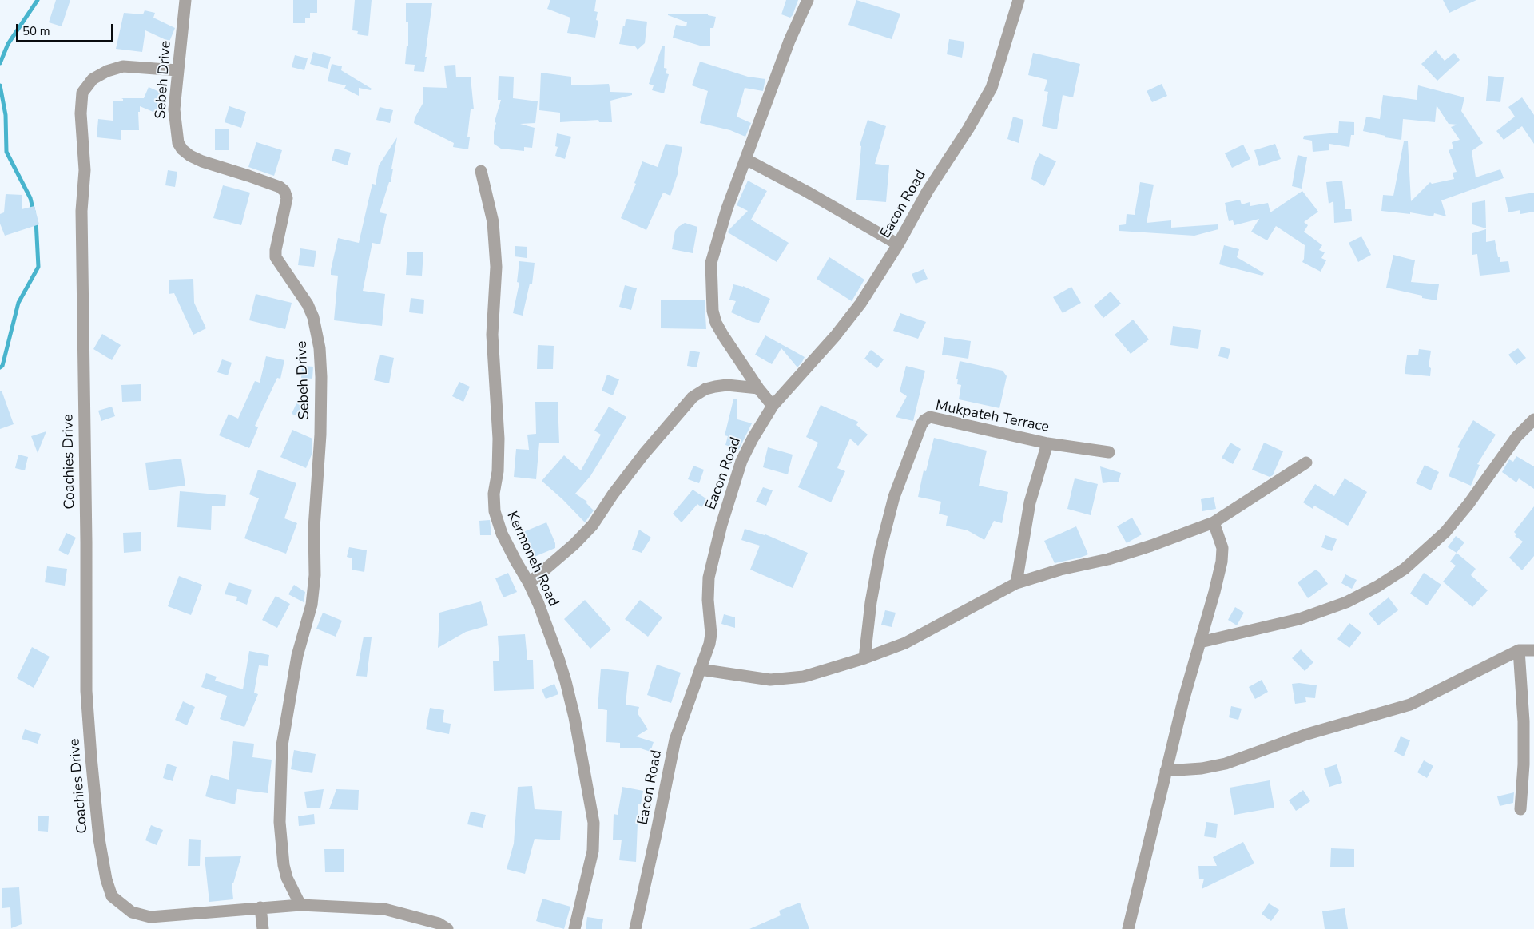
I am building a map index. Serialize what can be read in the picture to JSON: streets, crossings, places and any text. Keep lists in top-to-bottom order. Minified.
{"streets":{"street":["Sebeh Drive","Eacon Road","Mukpateh Terrace","Coachies Drive","Kermoneh Road"]},"crossings":[["Sebeh Drive","Coachies Drive"]],"scale_bar":"50 m"}
